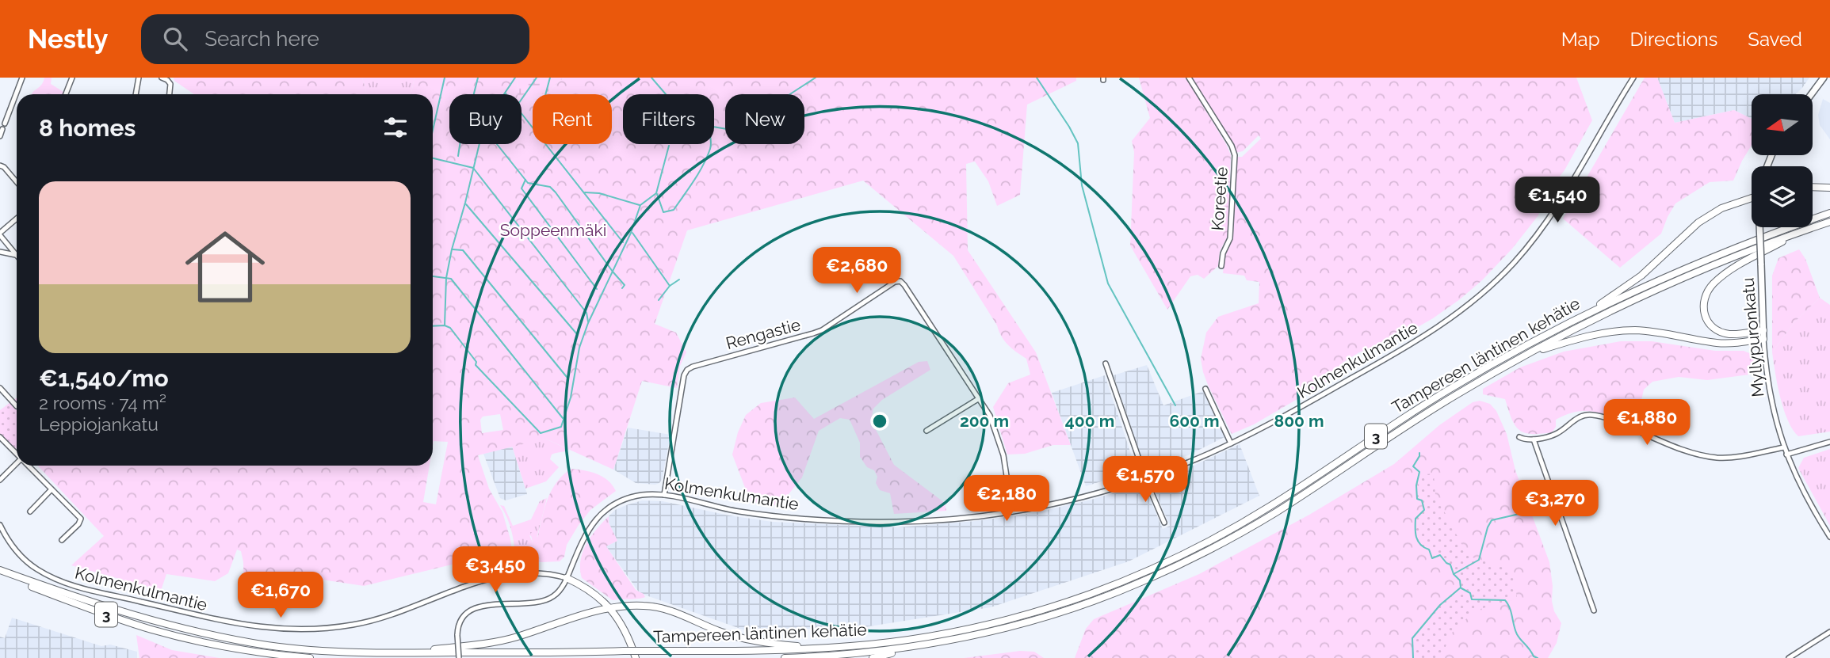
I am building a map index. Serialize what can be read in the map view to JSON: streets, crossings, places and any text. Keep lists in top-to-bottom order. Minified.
{"streets":{"highway":["Tampereen läntinen kehätie","3"],"main road":["Myllypuronkatu"],"street":["Koreetie","Rengastie","Kolmenkulmantie"]},"crossings":[["Rengastie","Kolmenkulmantie"]],"parks":["Soppeenmäki"],"north":"left","page":{"header":"Nestly","search":"Search here","nav":["Map","Directions","Saved"],"chip":["Buy","Rent","Filters","New"],"heading":"8 homes","list":[{"name":"€1,540/mo","note":"2 rooms · 74 m² · Leppiojankatu"}],"price":["€1,540","€2,680","€1,880","€1,570","€2,180","€3,270","€3,450","€1,670"]},"rings":["200 m","400 m","600 m","800 m"]}
